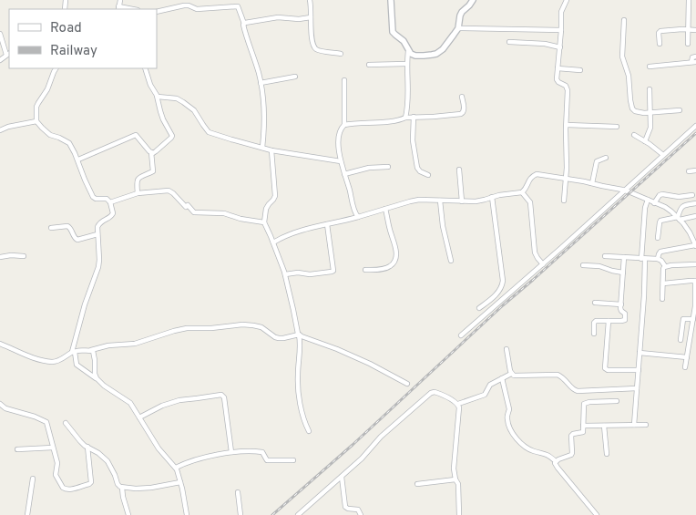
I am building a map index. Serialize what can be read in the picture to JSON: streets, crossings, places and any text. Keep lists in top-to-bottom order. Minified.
{"legend":["Road","Railway"]}
